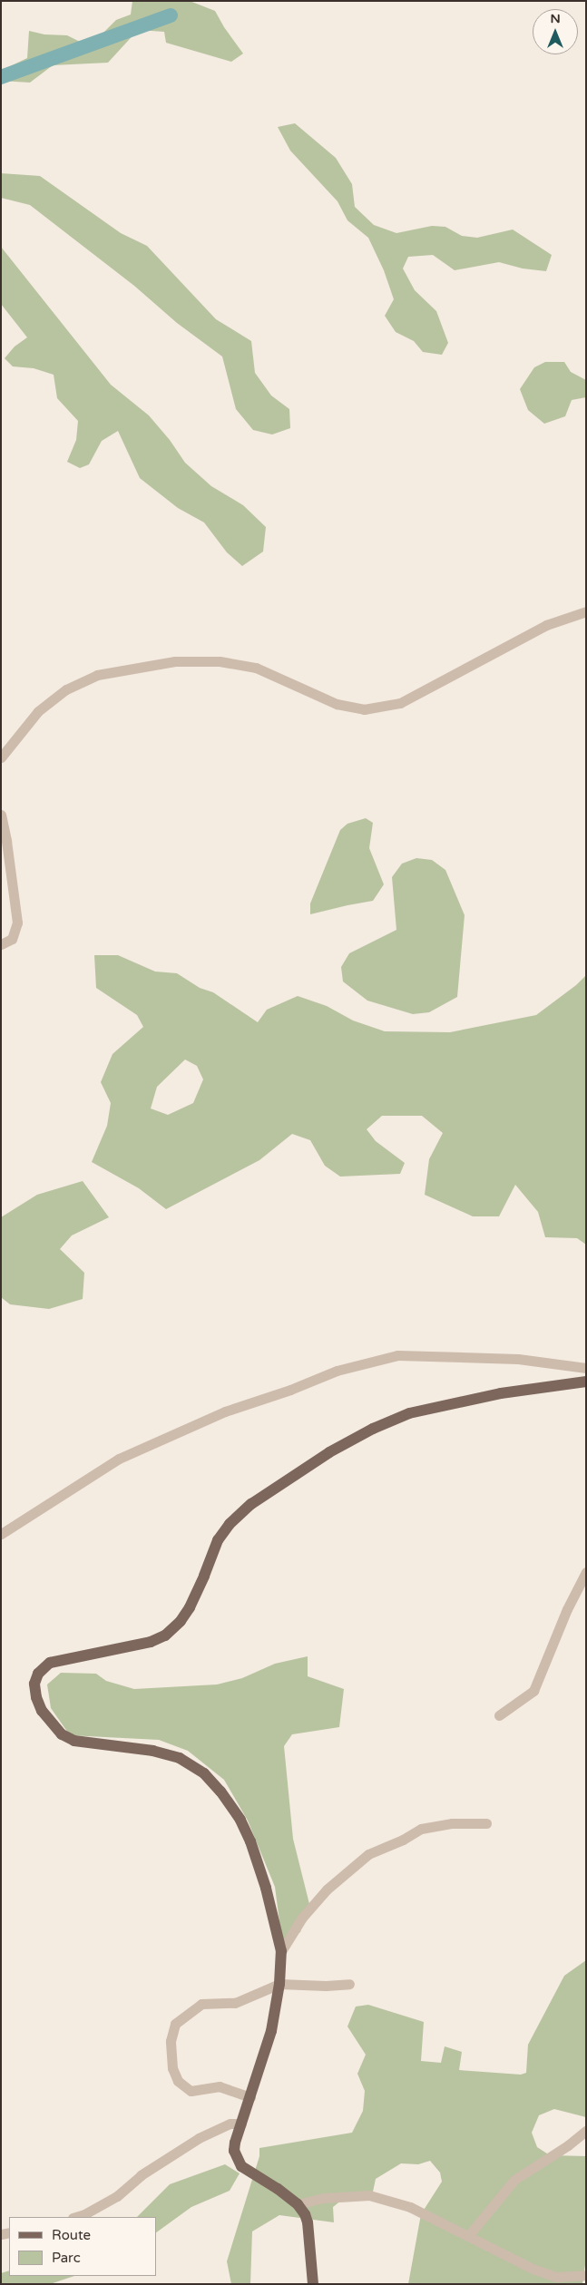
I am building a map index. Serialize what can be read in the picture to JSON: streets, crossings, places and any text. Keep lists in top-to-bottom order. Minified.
{"legend":["Route","Parc"],"north":"top"}
